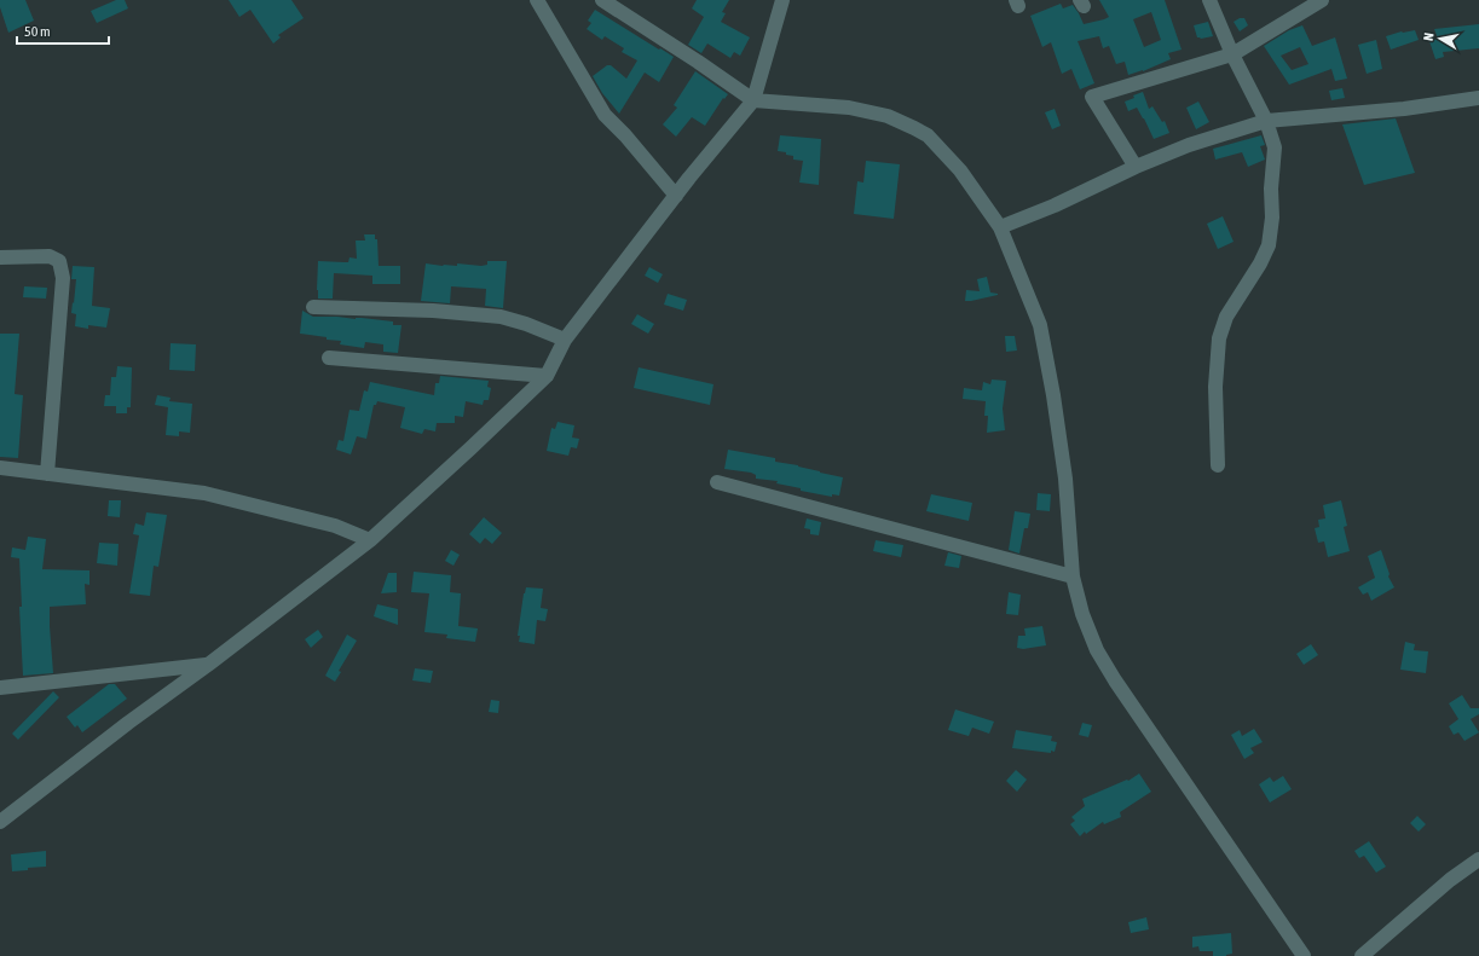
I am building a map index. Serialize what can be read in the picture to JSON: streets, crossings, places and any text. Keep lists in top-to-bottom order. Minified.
{"scale_bar":"50 m","north":"left"}
